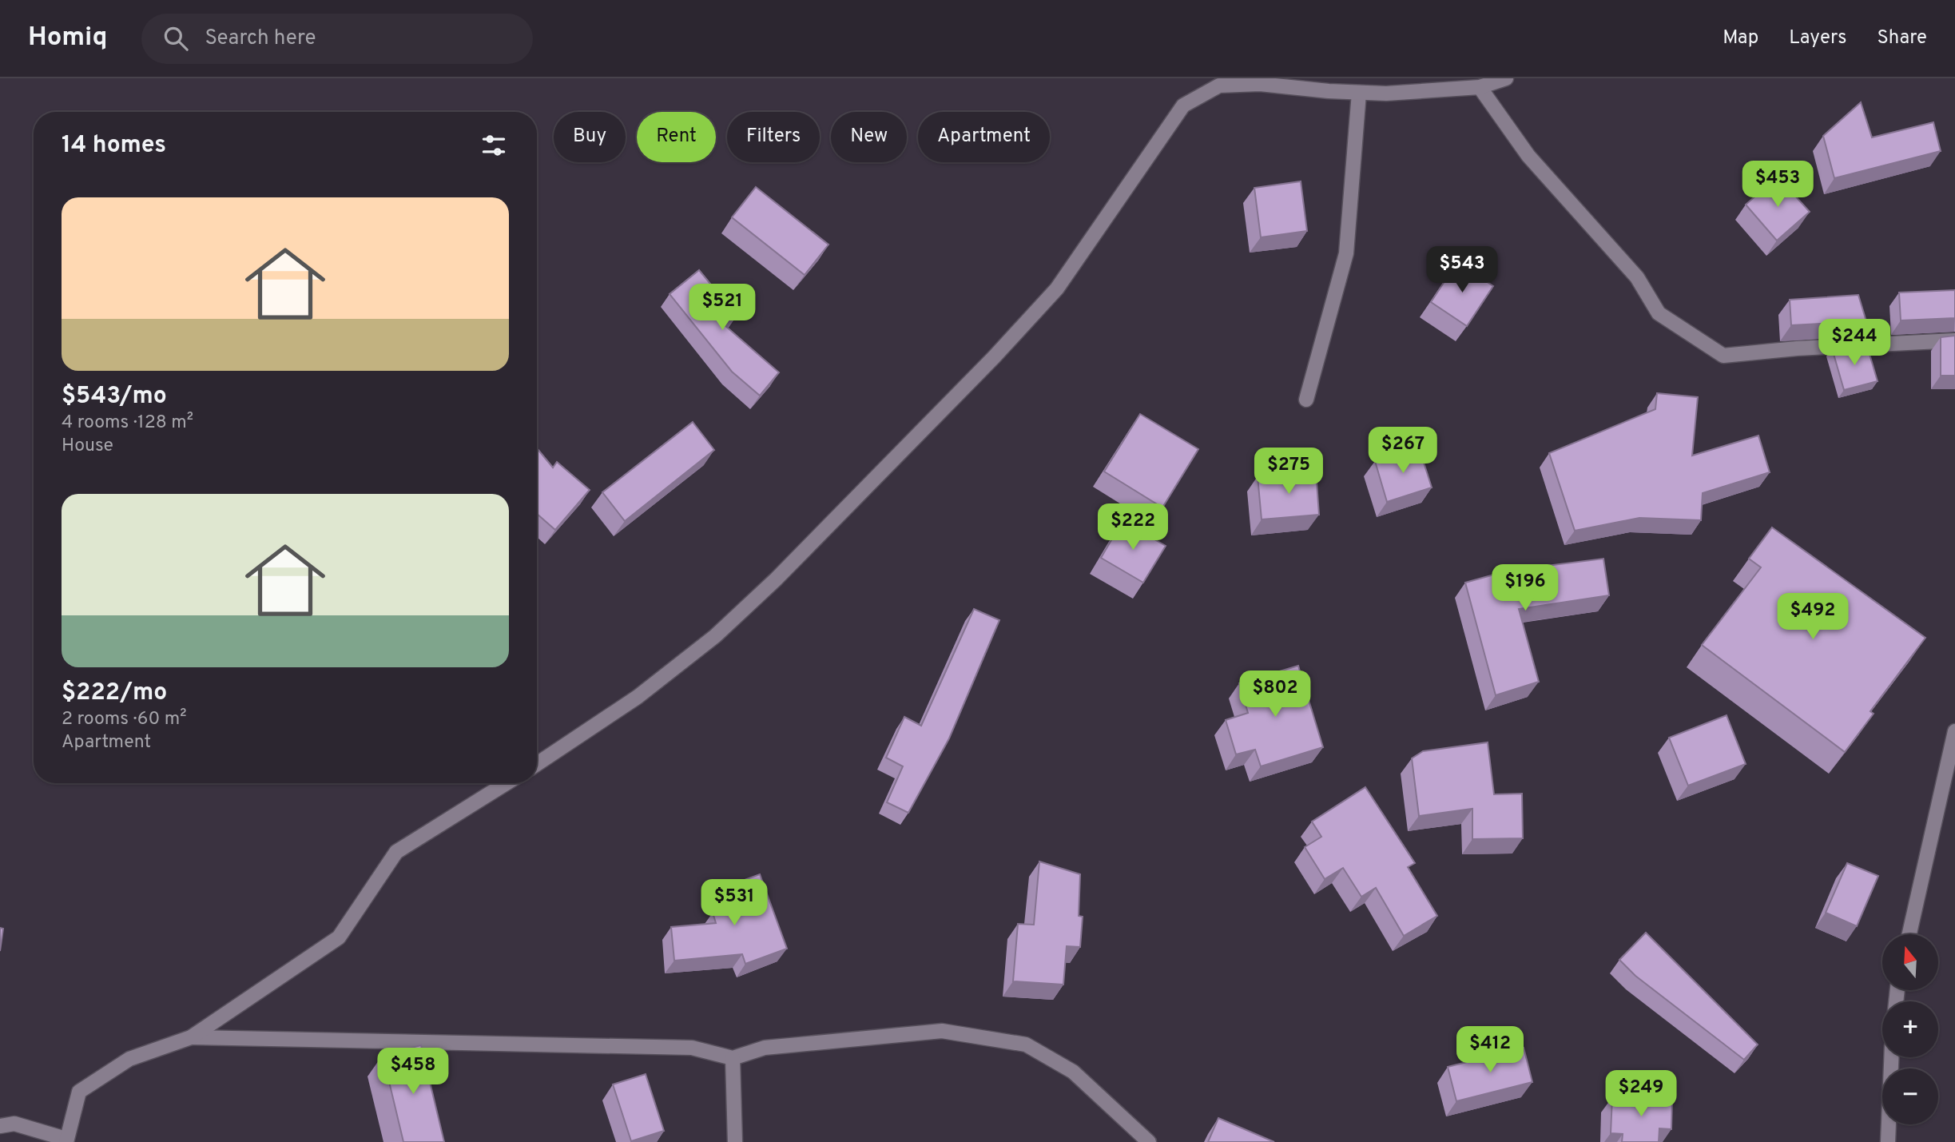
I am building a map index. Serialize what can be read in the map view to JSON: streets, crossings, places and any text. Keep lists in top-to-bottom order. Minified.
{"north":"top","page":{"header":"Homiq","search":"Search here","nav":["Map","Layers","Share"],"chip":["Buy","Rent","Filters","New","Apartment"],"heading":"14 homes","price":["$453","$543","$521","$244","$267","$275","$222","$196","$492","$802","$531","$412","$458","$249"],"list":[{"name":"$543/mo","note":"4 rooms · 128 m² · House"},{"name":"$222/mo","note":"2 rooms · 60 m² · Apartment"}],"map_buttons":["+","−"]}}
